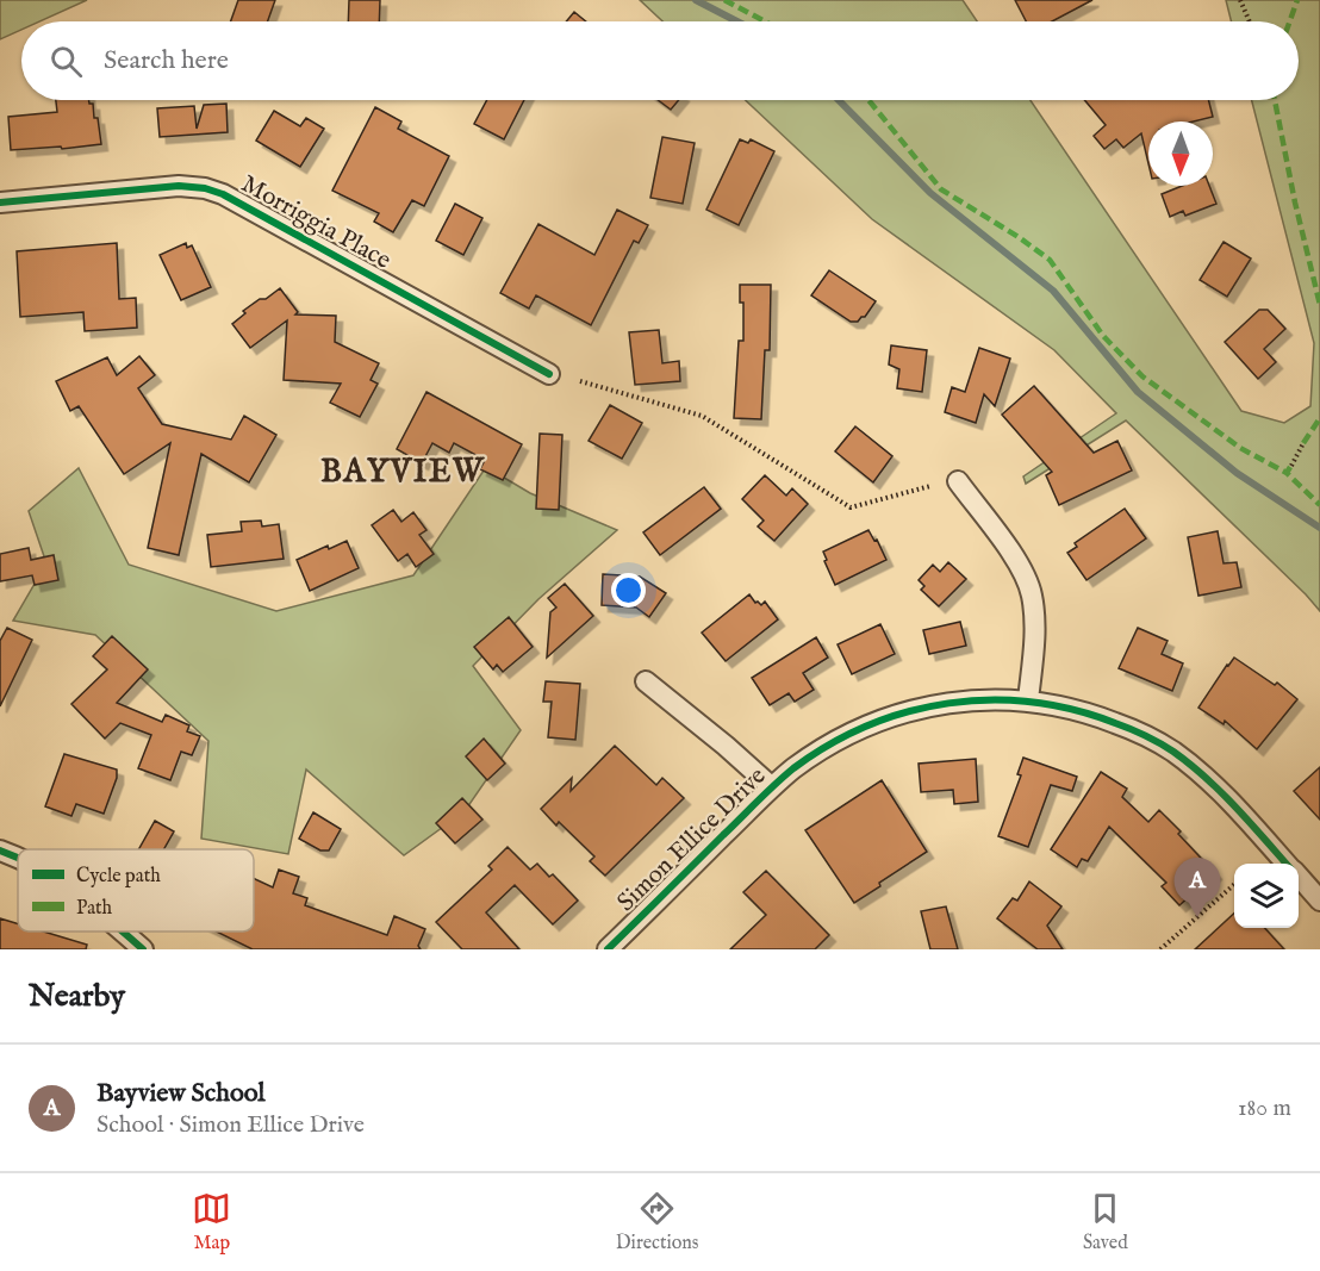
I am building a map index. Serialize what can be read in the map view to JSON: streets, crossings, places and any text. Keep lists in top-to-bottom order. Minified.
{"streets":{"street":["Morriggia Place","Simon Ellice Drive"]},"districts":["BAYVIEW"],"legend":["Cycle path","Path"],"north":"bottom","page":{"search":"Search here","pins":"A","heading":"Nearby","list":[{"mark":"A","name":"Bayview School","note":"School · Simon Ellice Drive","value":"180 m"}],"nav":["Map","Directions","Saved"]}}
